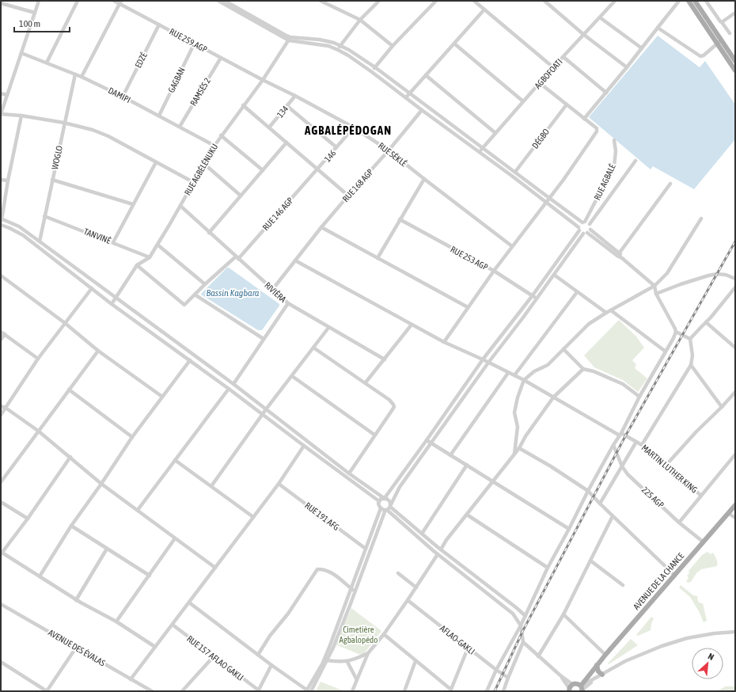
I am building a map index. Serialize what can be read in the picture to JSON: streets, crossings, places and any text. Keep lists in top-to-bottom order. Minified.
{"streets":{"main road":["AVENUE DE LA CHANCE"],"street":["RUE 259.AGP","EDZÉ","AGBOFOATI","GAGBAN","RAMSÈS 2","DAMIPI","134","DÉGBO","RUE SÉKLÉ","146","WOGLO","RUE AGBÉLÉNUKU","RUE AGBALÉ","RUE 168 AGP","RUE 146 AGP","TANVINÉ","RUE 253 AGP","RIVIÈRA","MARTIN LUTHER KING","225 AGP","RUE 191 AFG","AFLAO-GAKLI","AVENUE DES ÉVALAS","RUE 157 AFLAO GAKLI"]},"crossings":[["RUE 259.AGP","EDZÉ"],["RUE 259.AGP","GAGBAN"],["RUE 259.AGP","RAMSÈS 2"],["RUE 259.AGP","RUE SÉKLÉ"],["RUE 259.AGP","RUE AGBÉLÉNUKU"],["EDZÉ","DAMIPI"],["GAGBAN","DAMIPI"],["RAMSÈS 2","DAMIPI"],["DAMIPI","WOGLO"],["DAMIPI","RUE AGBÉLÉNUKU"],["134","RUE SÉKLÉ"],["RUE SÉKLÉ","146"],["RUE SÉKLÉ","RUE AGBÉLÉNUKU"],["RUE SÉKLÉ","RUE 168 AGP"],["146","RUE 146 AGP"],["WOGLO","TANVINÉ"],["RUE AGBÉLÉNUKU","RUE 146 AGP"],["RUE AGBÉLÉNUKU","TANVINÉ"],["RUE AGBÉLÉNUKU","RIVIÈRA"],["RUE AGBALÉ","RUE 253 AGP"],["RUE AGBALÉ","MARTIN LUTHER KING"],["RUE 168 AGP","RIVIÈRA"],["RUE 168 AGP","MARTIN LUTHER KING"],["RUE 146 AGP","RIVIÈRA"],["225 AGP","AVENUE DE LA CHANCE"]],"districts":["AGBALÉPÉDOGAN"],"water":["Bassin Kagbara"],"parks":["Cimetière Agbalopédo"],"scale_bar":"100 m","north":"top right"}
